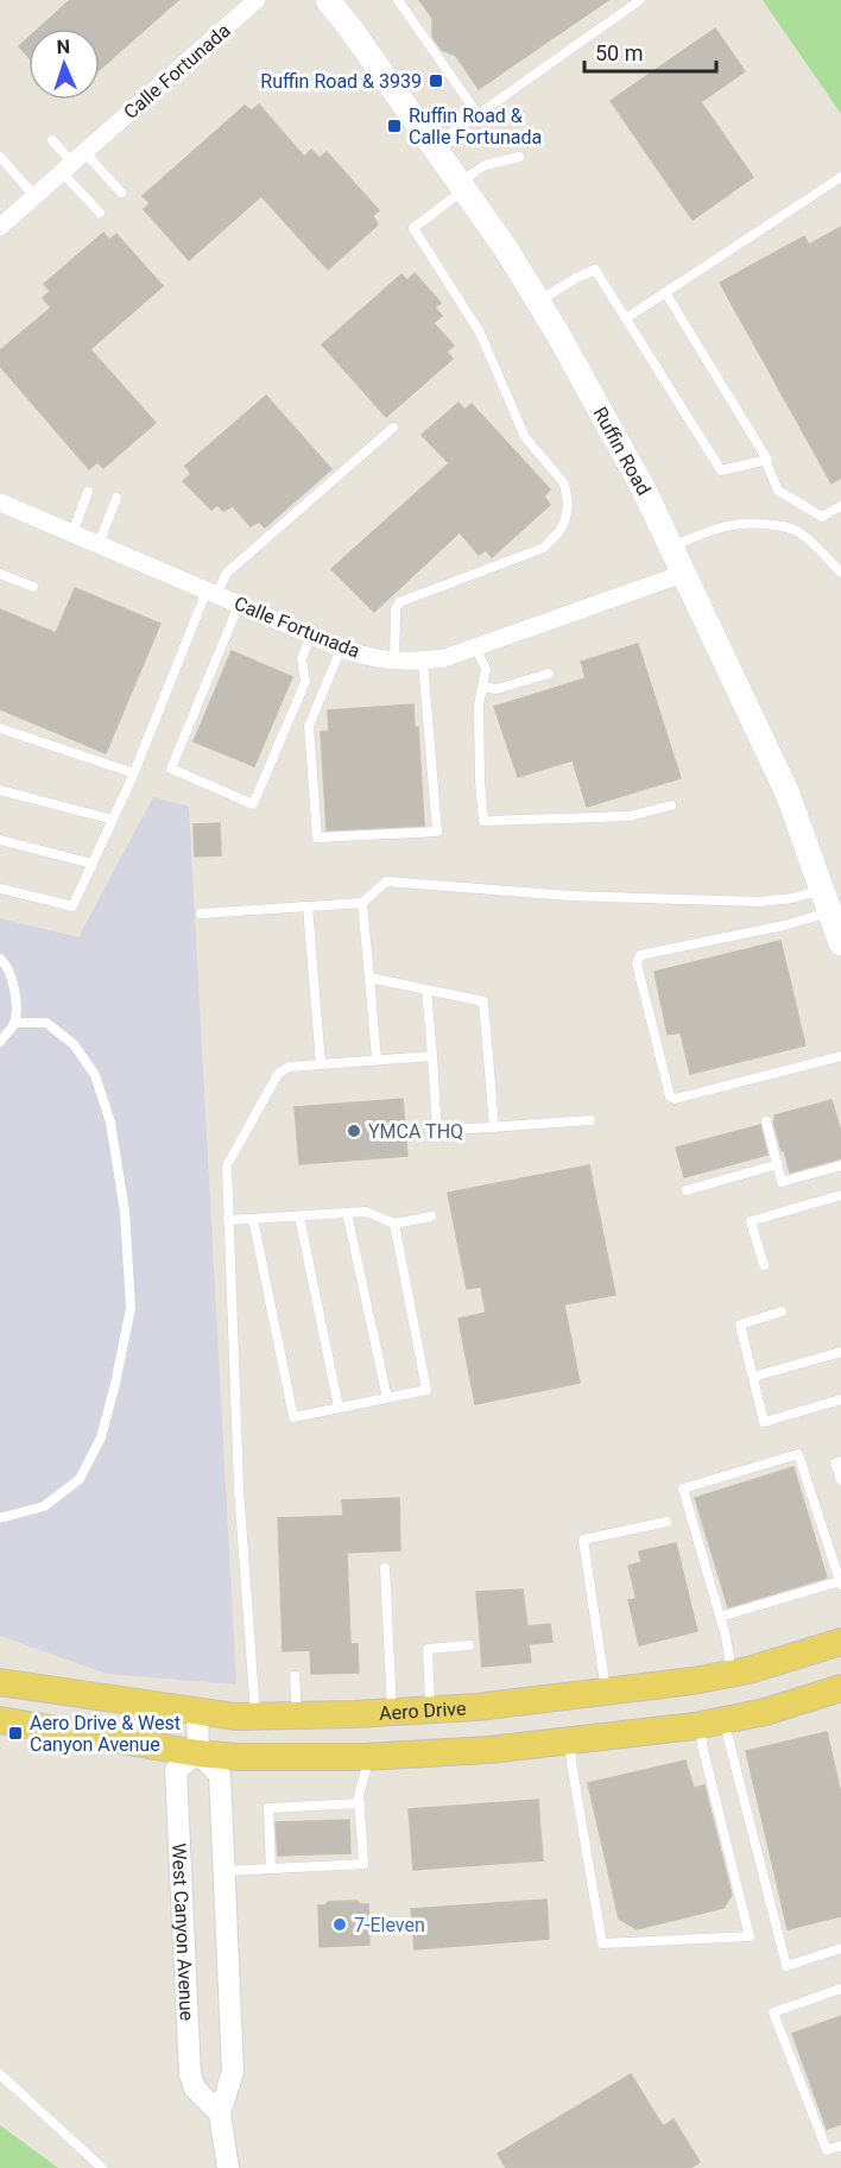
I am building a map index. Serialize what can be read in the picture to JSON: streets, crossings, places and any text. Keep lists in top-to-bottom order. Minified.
{"streets":{"main road":["Ruffin Road","Aero Drive"],"street":["Calle Fortunada","West Canyon Avenue"]},"crossings":[["Calle Fortunada","Ruffin Road"]],"places":{"transit":["Ruffin Road & 3939","Ruffin Road & Calle Fortunada","Aero Drive & West Canyon Avenue"],"other":["YMCA THQ","7-Eleven"]},"scale_bar":"50 m","north":"top"}
